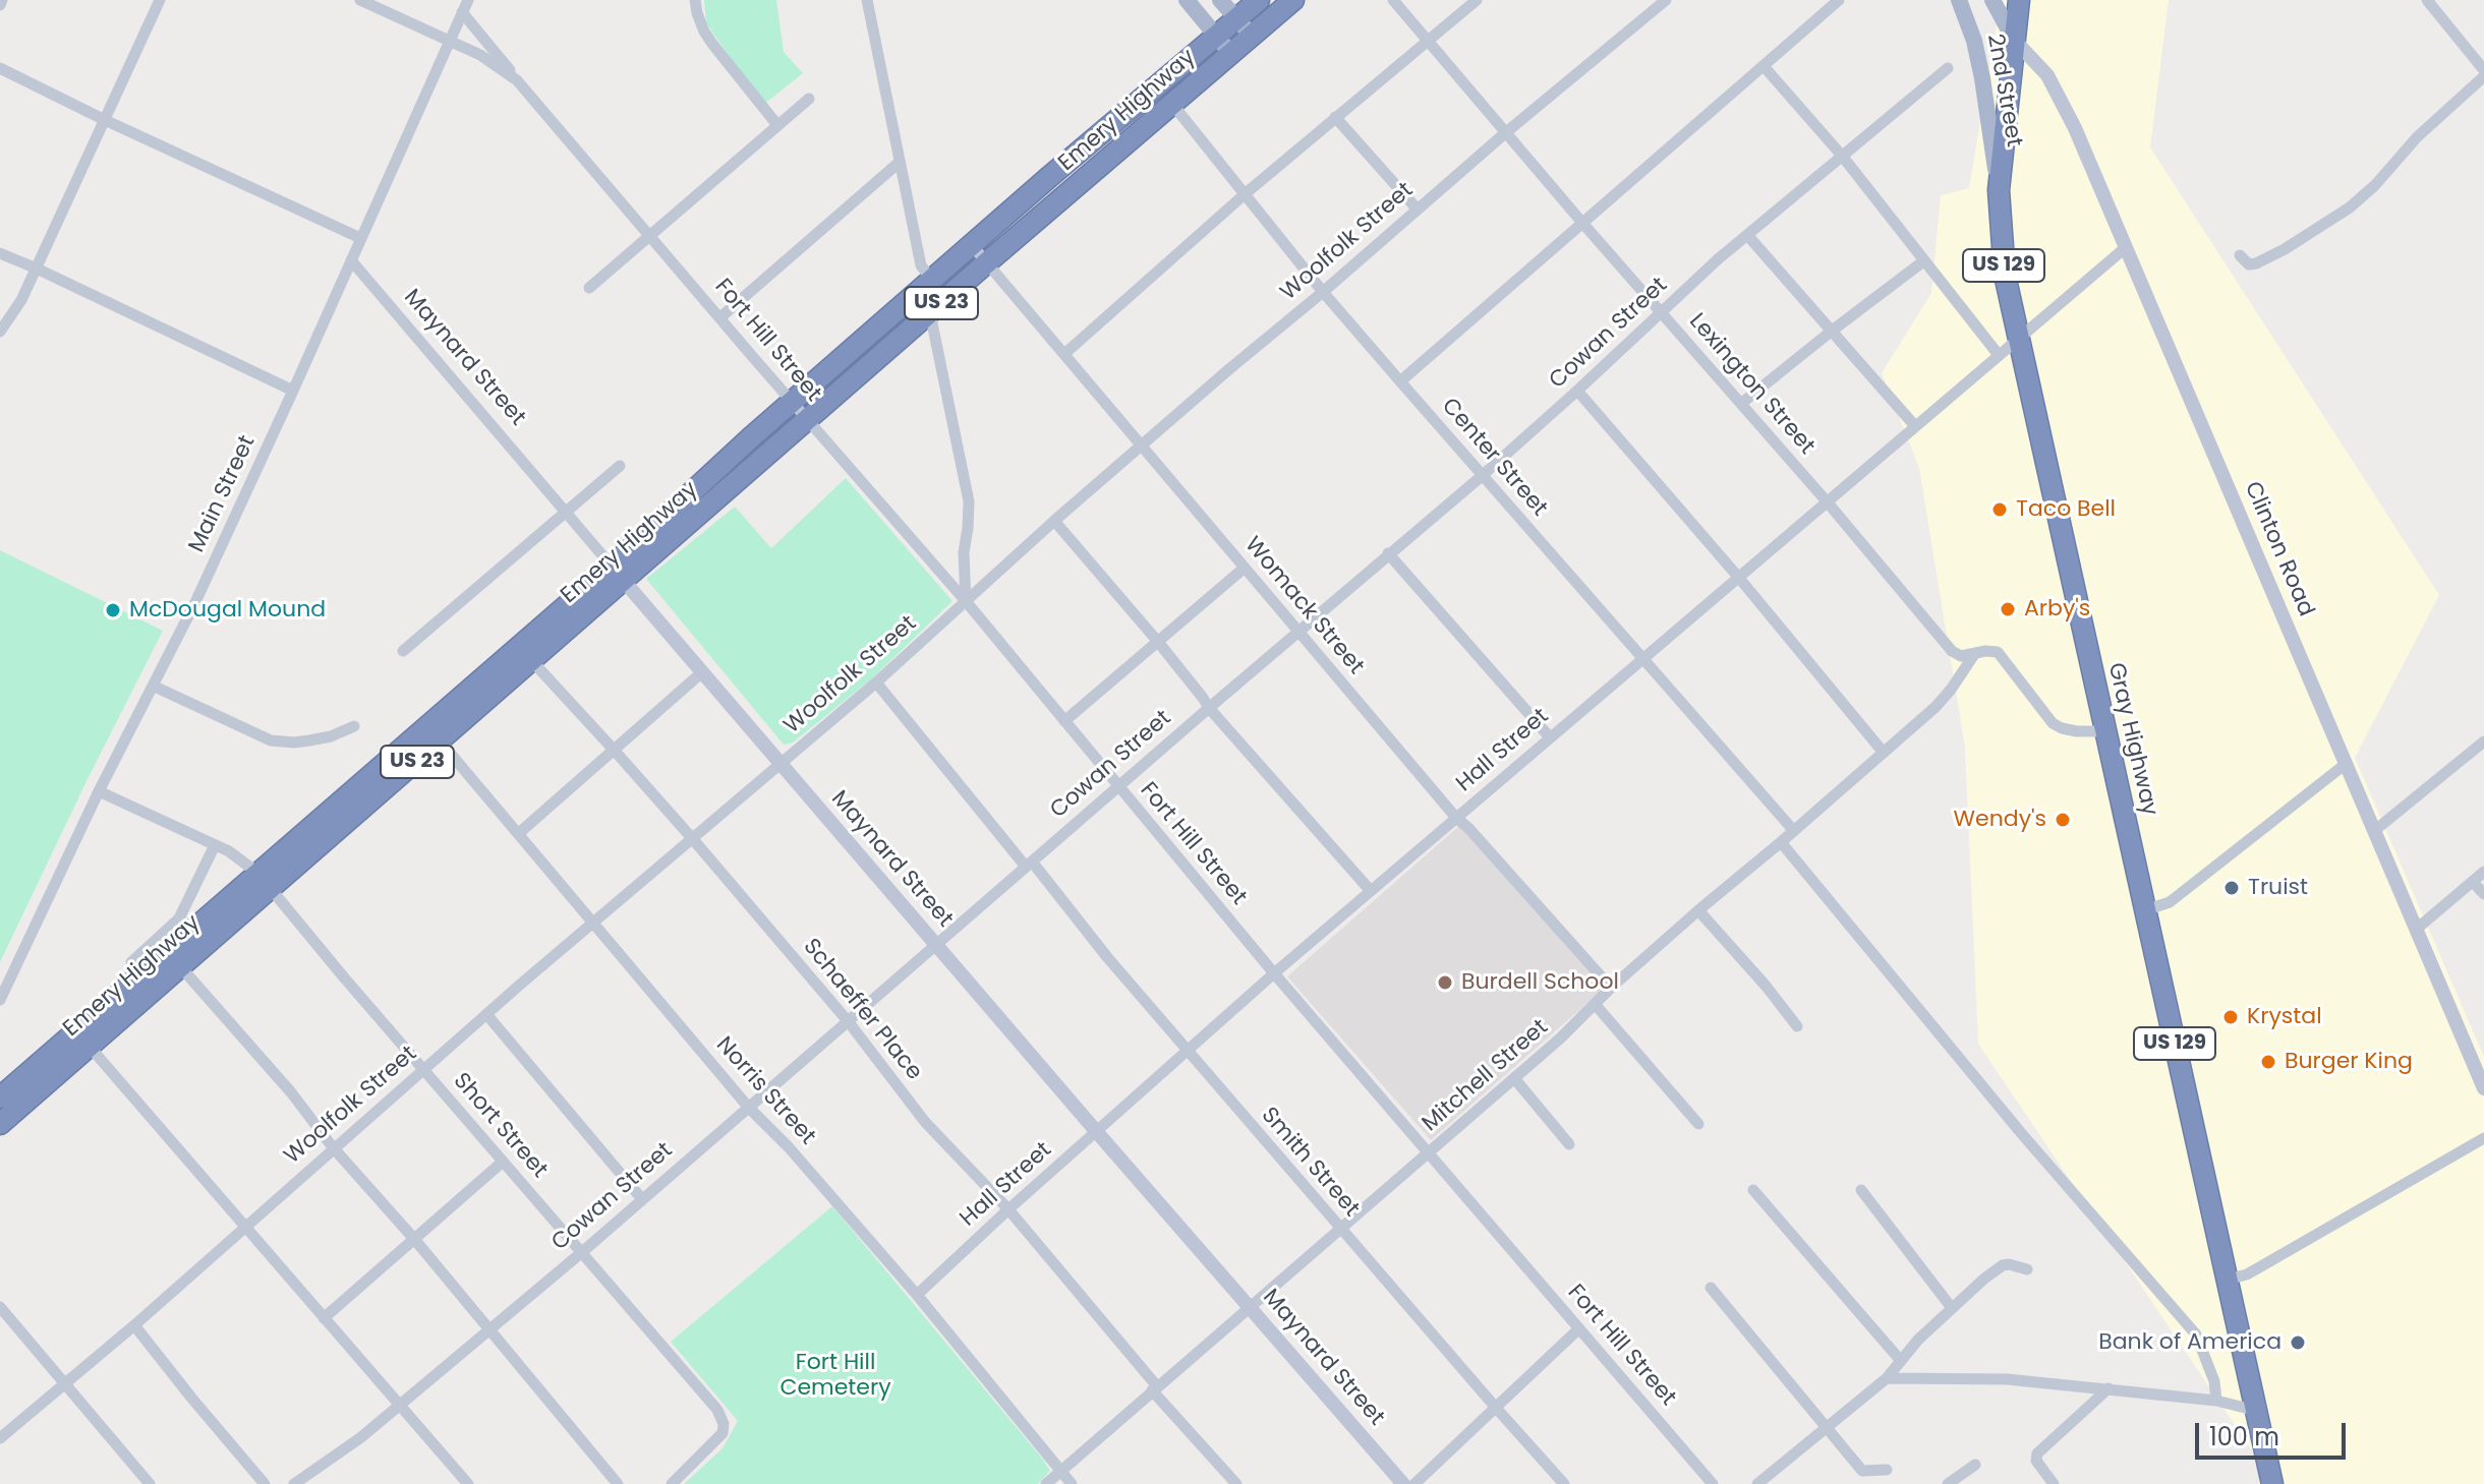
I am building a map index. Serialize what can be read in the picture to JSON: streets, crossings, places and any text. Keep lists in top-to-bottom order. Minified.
{"streets":{"highway":["Emery Highway","US 129","US 23","Gray Highway"],"main road":["2nd Street"],"street":["Woolfolk Street","Cowan Street","Fort Hill Street","Maynard Street","Lexington Street","Center Street","Main Street","Clinton Road","Womack Street","Hall Street","Schaeffer Place","Mitchell Street","Norris Street","Short Street","Smith Street"]},"crossings":[["2nd Street","Clinton Road"],["2nd Street","Gray Highway"],["Emery Highway","Fort Hill Street"],["Emery Highway","Maynard Street"],["Emery Highway","Center Street"],["Emery Highway","Womack Street"],["Emery Highway","Schaeffer Place"],["Emery Highway","Norris Street"],["Emery Highway","Short Street"],["Woolfolk Street","Fort Hill Street"],["Woolfolk Street","Maynard Street"],["Woolfolk Street","Lexington Street"],["Woolfolk Street","Center Street"],["Woolfolk Street","Womack Street"],["Woolfolk Street","Schaeffer Place"],["Woolfolk Street","Norris Street"],["Woolfolk Street","Short Street"],["Woolfolk Street","Smith Street"],["Cowan Street","Fort Hill Street"],["Cowan Street","Maynard Street"],["Cowan Street","Lexington Street"],["Cowan Street","Center Street"],["Cowan Street","Womack Street"],["Cowan Street","Schaeffer Place"],["Cowan Street","Norris Street"],["Cowan Street","Short Street"],["Cowan Street","Smith Street"],["Fort Hill Street","Main Street"],["Fort Hill Street","Hall Street"],["Fort Hill Street","Mitchell Street"],["Maynard Street","Main Street"],["Maynard Street","Hall Street"],["Maynard Street","Mitchell Street"],["Lexington Street","Gray Highway"],["Lexington Street","Hall Street"],["Lexington Street","Mitchell Street"],["Center Street","Hall Street"],["Center Street","Mitchell Street"],["Main Street","Short Street"],["Clinton Road","Gray Highway"],["Clinton Road","Hall Street"],["Womack Street","Hall Street"],["Womack Street","Mitchell Street"],["Gray Highway","Hall Street"],["Hall Street","Schaeffer Place"],["Hall Street","Norris Street"],["Hall Street","Smith Street"],["Schaeffer Place","Mitchell Street"],["Mitchell Street","Norris Street"],["Mitchell Street","Smith Street"]],"parks":["Fort Hill Cemetery"],"places":["Taco Bell","Arby's","McDougal Mound","Wendy's","Truist","Burdell School","Krystal","Burger King","Bank of America"],"scale_bar":"100 m"}
